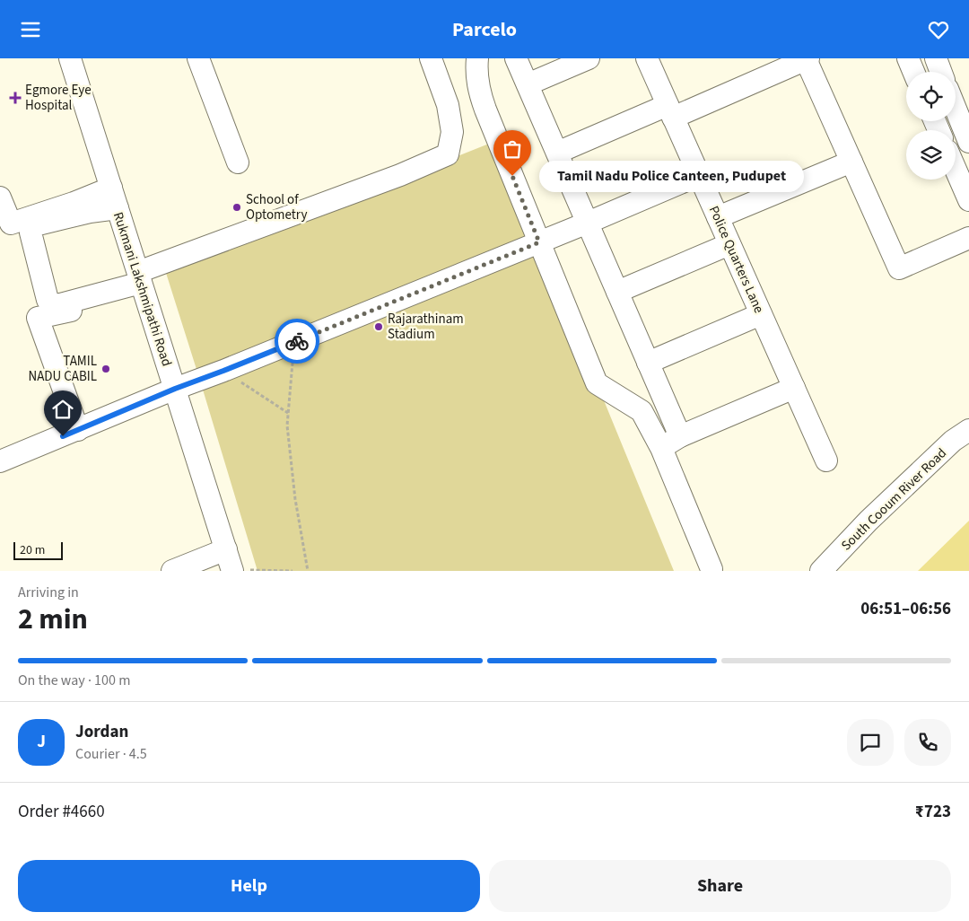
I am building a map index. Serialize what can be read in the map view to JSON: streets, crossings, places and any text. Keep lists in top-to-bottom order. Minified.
{"streets":{"street":["Police Quarters Lane","Rukmani Lakshmipathi Road","South Cooum River Road"]},"places":{"health":["Egmore Eye Hospital"],"other":["Tamil Nadu Police Canteen, Pudupet","School of Optometry","Rajarathinam Stadium","TAMIL NADU CABIL"]},"scale_bar":"20 m","page":{"header":"Parcelo","bubble":"Tamil Nadu Police Canteen, Pudupet","scale":"20 m","heading":["2 min","Arriving in","06:51–06:56"],"panel":["Jordan","Courier · 4.5","Order #4660","₹723"],"bar":"On the way · 100 m","round":"J","buttons":["Help","Share"]}}
